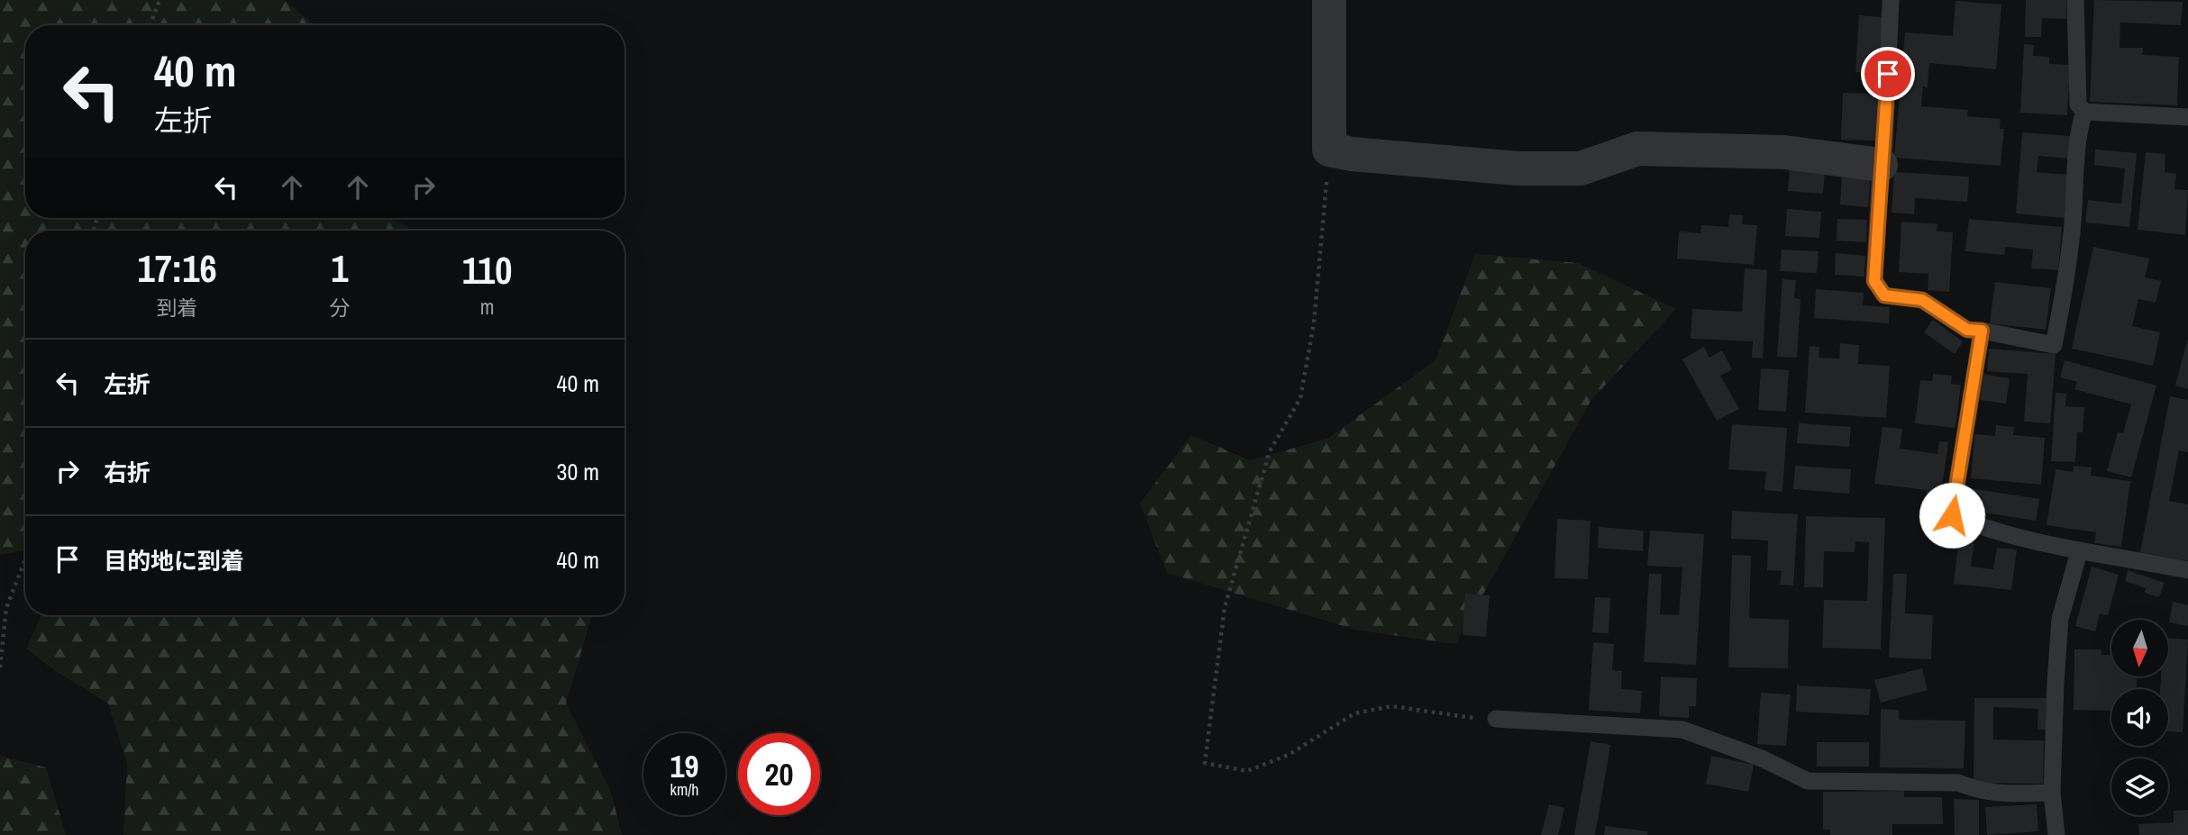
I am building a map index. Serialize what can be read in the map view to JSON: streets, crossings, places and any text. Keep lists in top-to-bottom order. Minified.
{"north":"bottom","page":{"turn":["40 m","左折"],"eta":["17:16","到着","1","分","110","m"],"list":[{"name":"左折","value":"40 m"},{"name":"右折","value":"30 m"},{"name":"目的地に到着","value":"40 m"}],"speed":"19 km/h","limit":"20"}}
